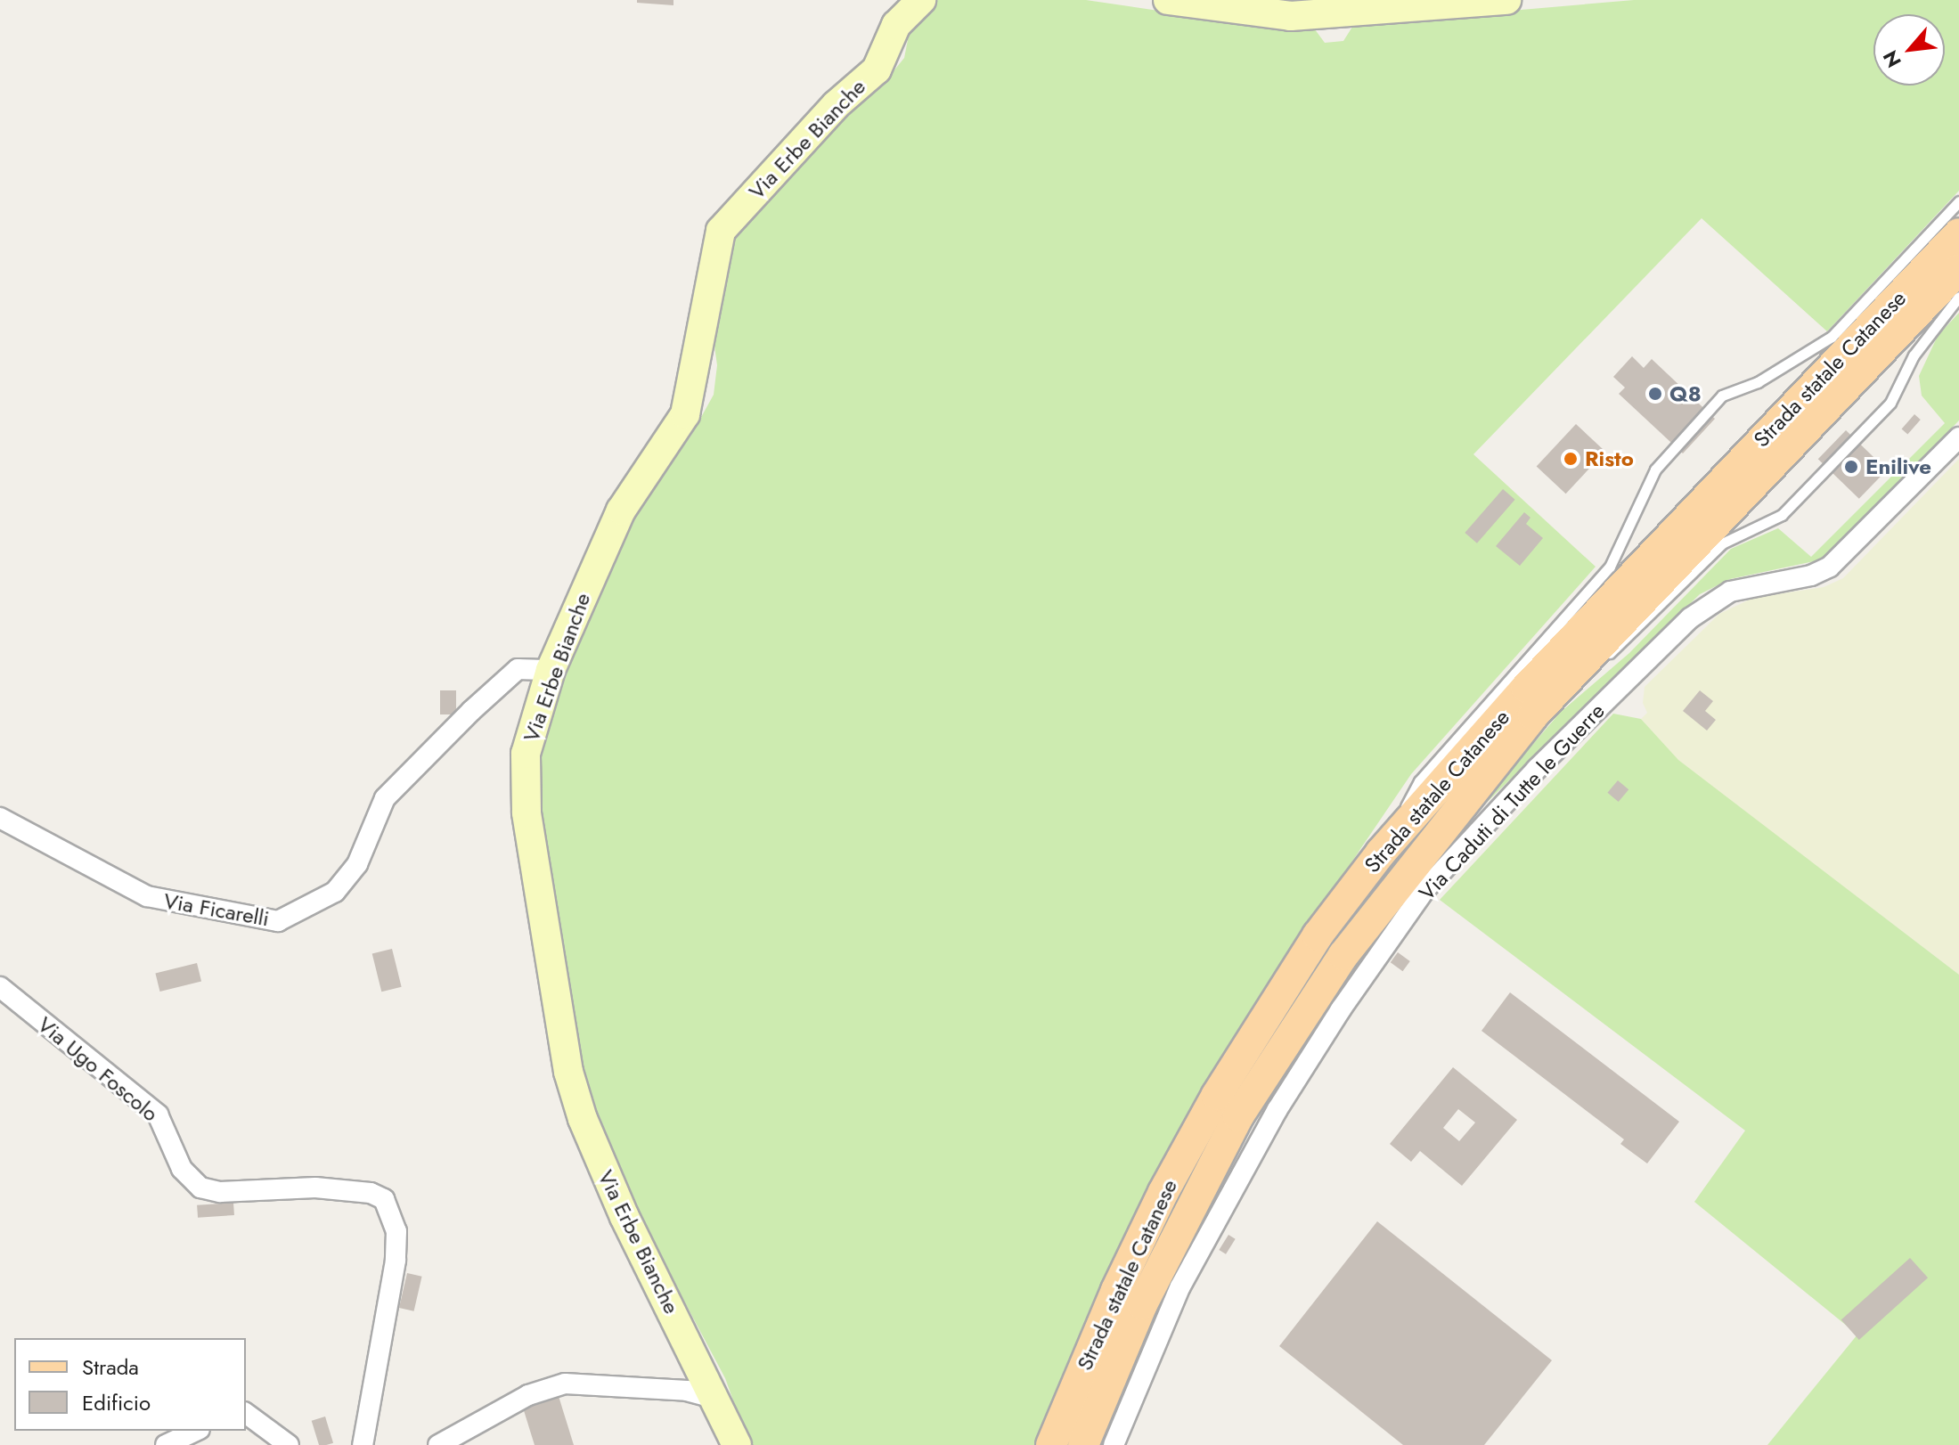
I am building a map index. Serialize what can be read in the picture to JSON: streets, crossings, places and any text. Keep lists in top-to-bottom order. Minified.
{"streets":{"main road":["Strada statale Catanese"],"street":["Via Erbe Bianche","Via Caduti di Tutte le Guerre","Via Ficarelli","Via Ugo Foscolo"]},"crossings":[["Via Erbe Bianche","Via Ficarelli"]],"places":["Q8","Risto","Enilive"],"legend":["Strada","Edificio"],"north":"bottom left"}
